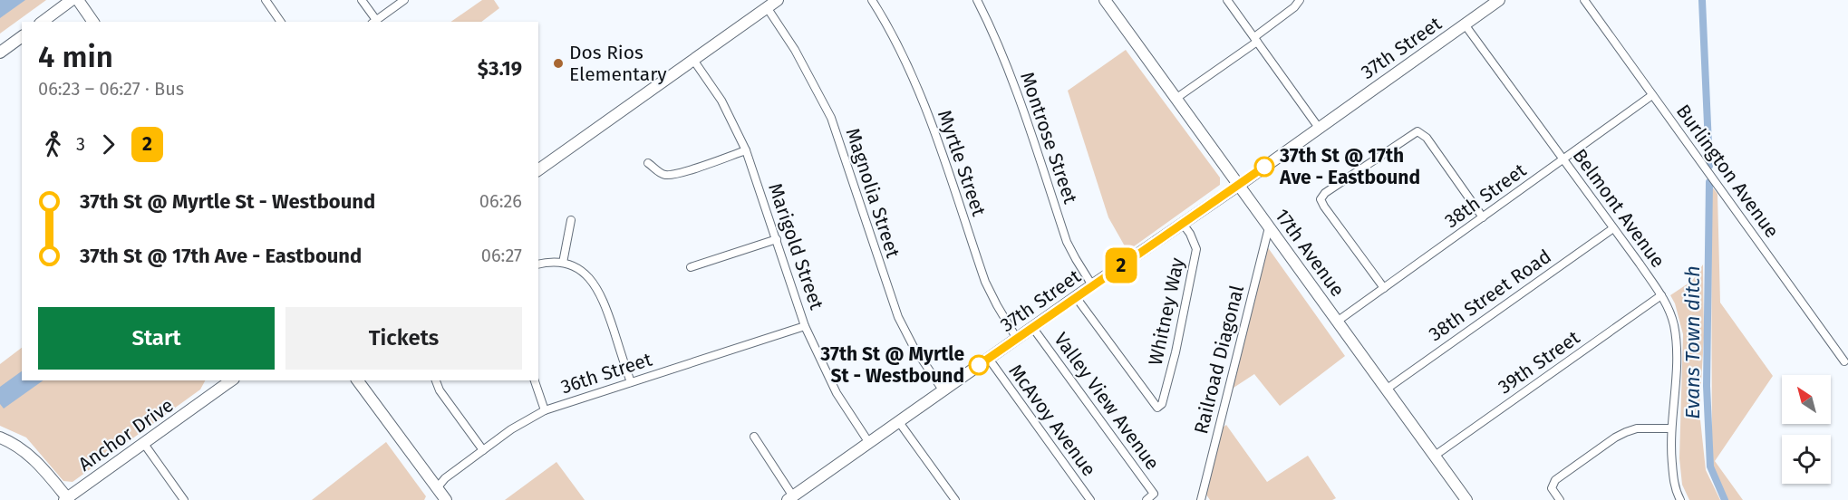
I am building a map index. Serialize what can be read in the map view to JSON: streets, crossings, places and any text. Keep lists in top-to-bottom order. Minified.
{"streets":{"main road":["37th Street","17th Avenue","Anchor Drive"],"street":["Montrose Street","Myrtle Street","Burlington Avenue","Magnolia Street","38th Street","Belmont Avenue","Marigold Street","38th Street Road","Whitney Way","Railroad Diagonal","39th Street","36th Street","Valley View Avenue","McAvoy Avenue"]},"crossings":[["37th Street","Montrose Street"],["37th Street","Myrtle Street"],["37th Street","Magnolia Street"],["37th Street","Belmont Avenue"],["37th Street","Marigold Street"],["37th Street","17th Avenue"],["37th Street","Whitney Way"],["37th Street","Valley View Avenue"],["37th Street","McAvoy Avenue"],["Burlington Avenue","38th Street"],["38th Street","Belmont Avenue"],["38th Street","17th Avenue"],["Belmont Avenue","38th Street Road"],["Belmont Avenue","39th Street"],["Marigold Street","36th Street"],["17th Avenue","38th Street Road"],["17th Avenue","Railroad Diagonal"],["17th Avenue","39th Street"],["Whitney Way","Valley View Avenue"]],"water":["Evans Town ditch"],"places":["Dos Rios Elementary","37th St @ 17th Ave - Eastbound","37th St @ Myrtle St - Westbound"],"lines":["bus line 2"],"north":"top left","page":{"on_map":"2","heading":["4 min","06:23 – 06:27 · Bus","$3.19"],"legs":["3","2"],"list":[{"name":"37th St @ Myrtle St - Westbound","value":"06:26"},{"name":"37th St @ 17th Ave - Eastbound","value":"06:27"}],"buttons":["Start","Tickets"]}}
